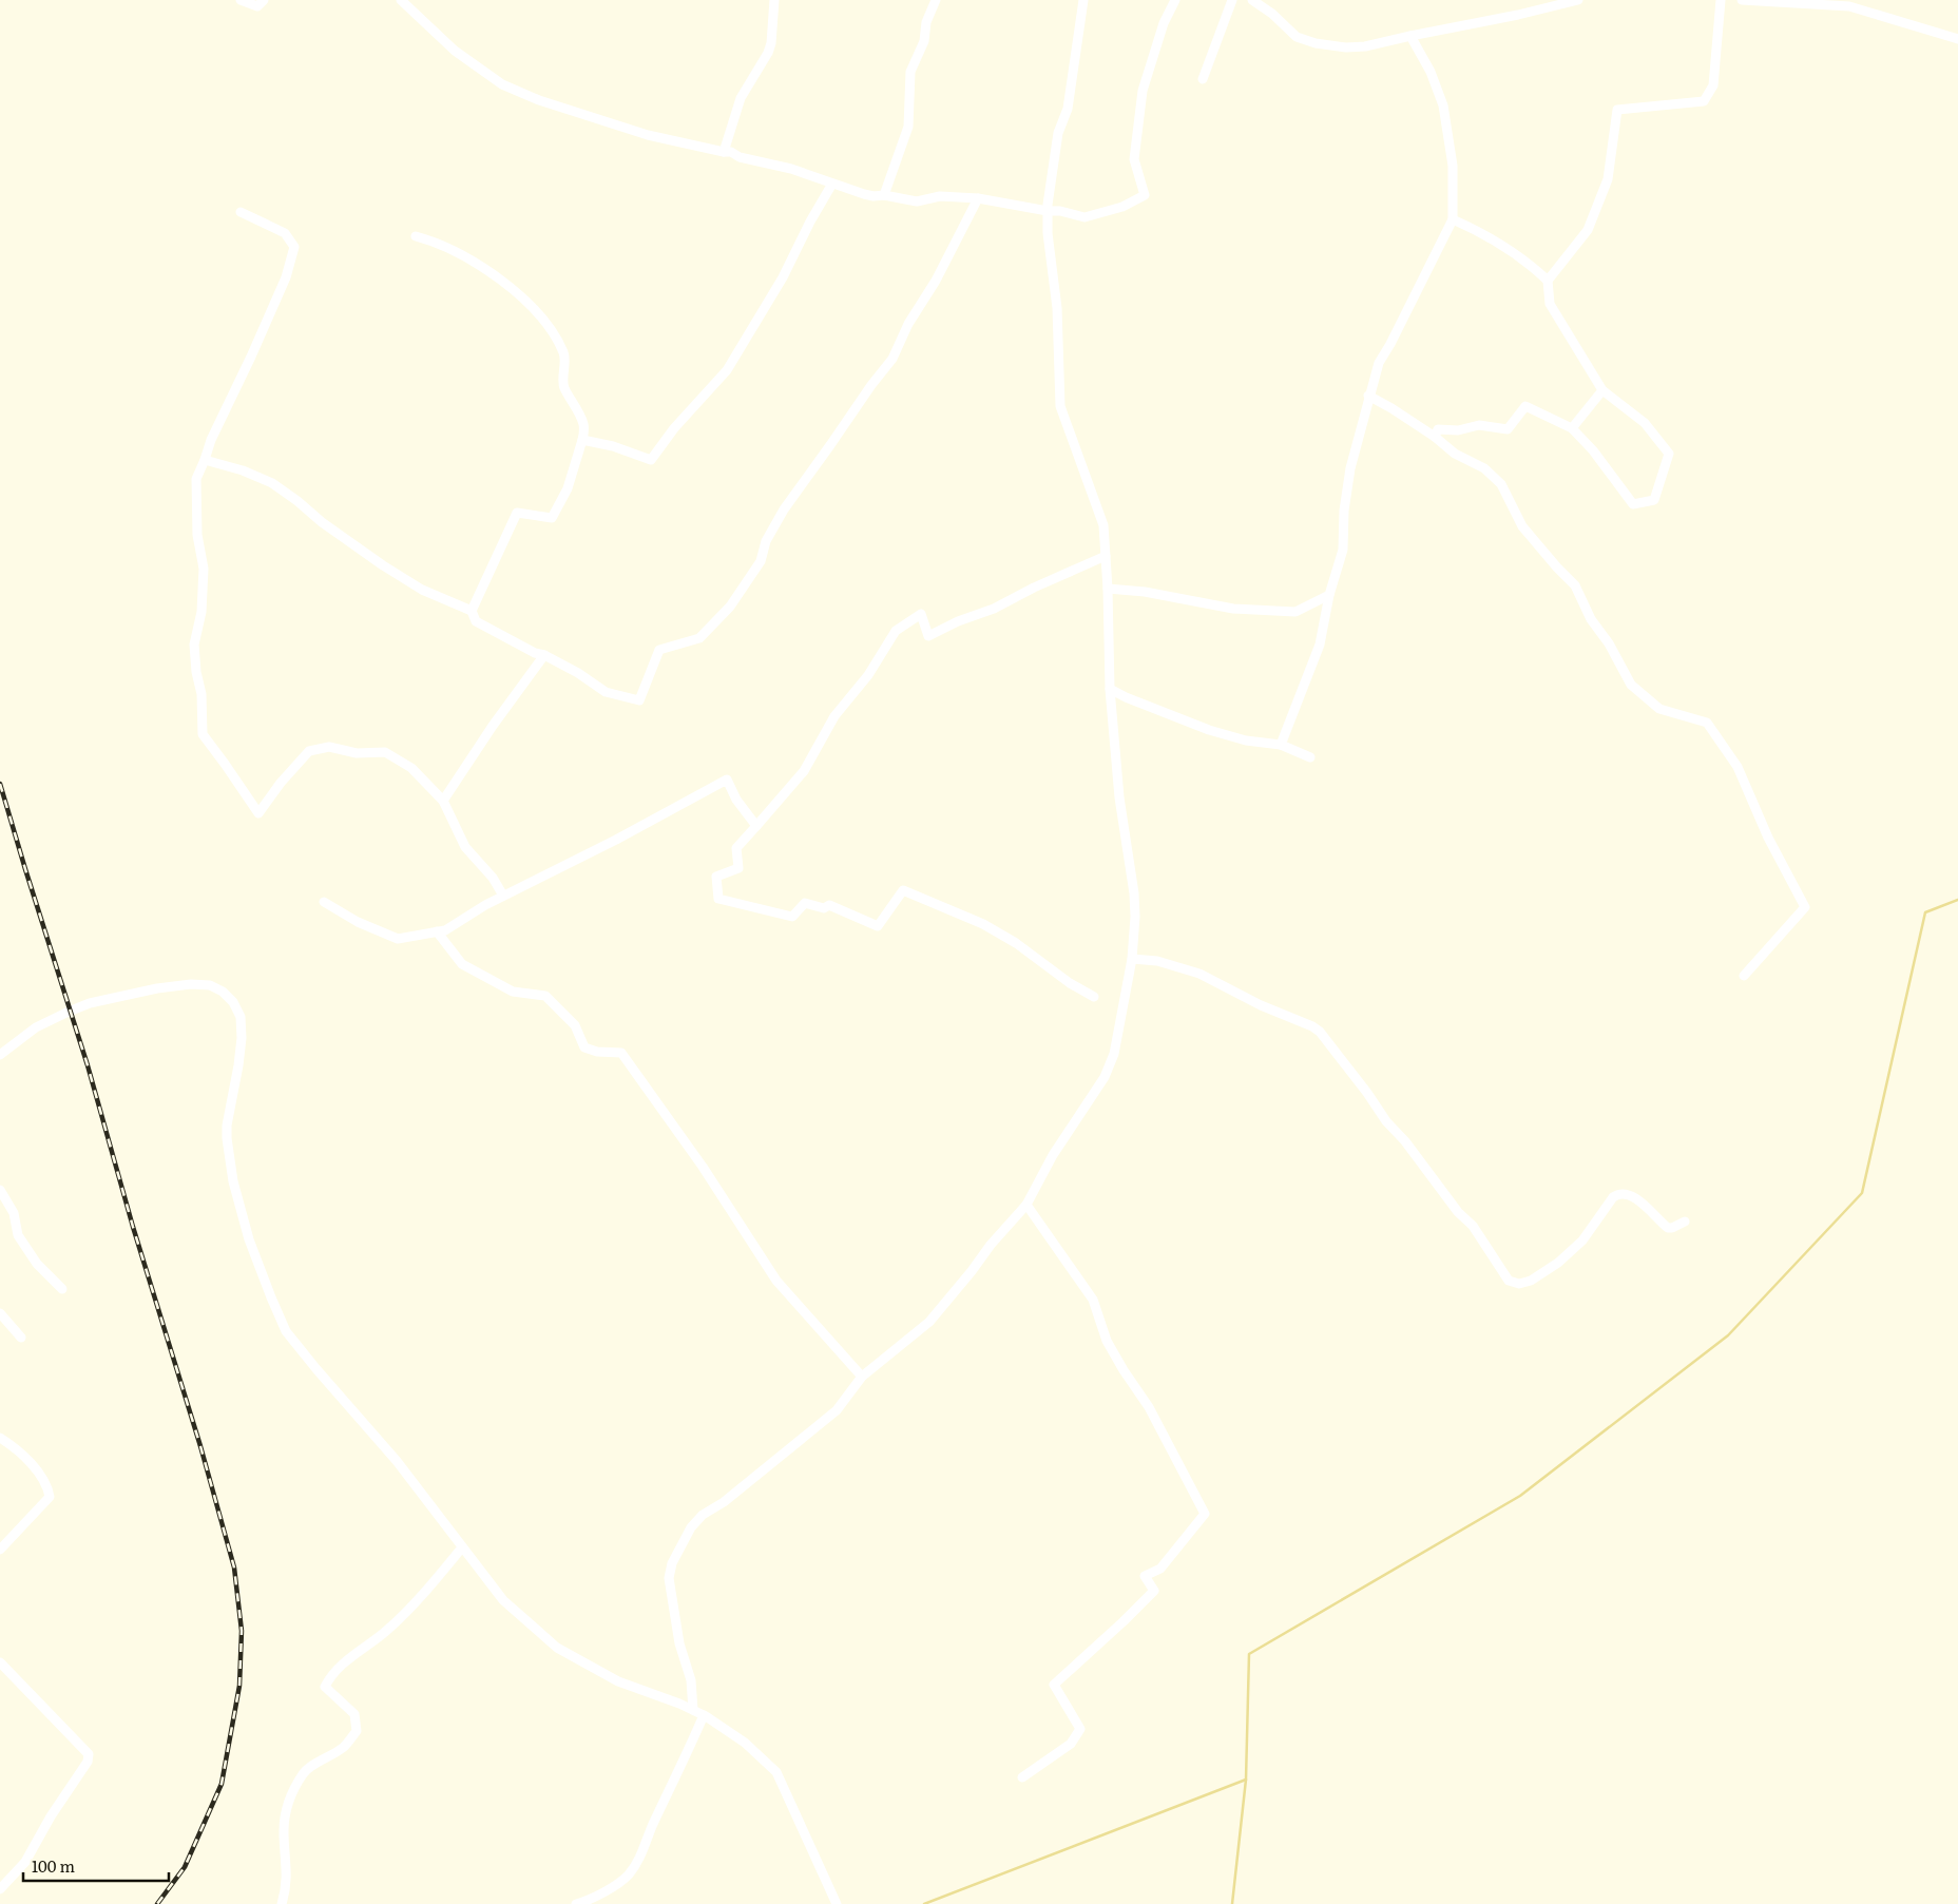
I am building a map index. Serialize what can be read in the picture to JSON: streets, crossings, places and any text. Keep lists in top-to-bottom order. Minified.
{"scale_bar":"100 m"}
